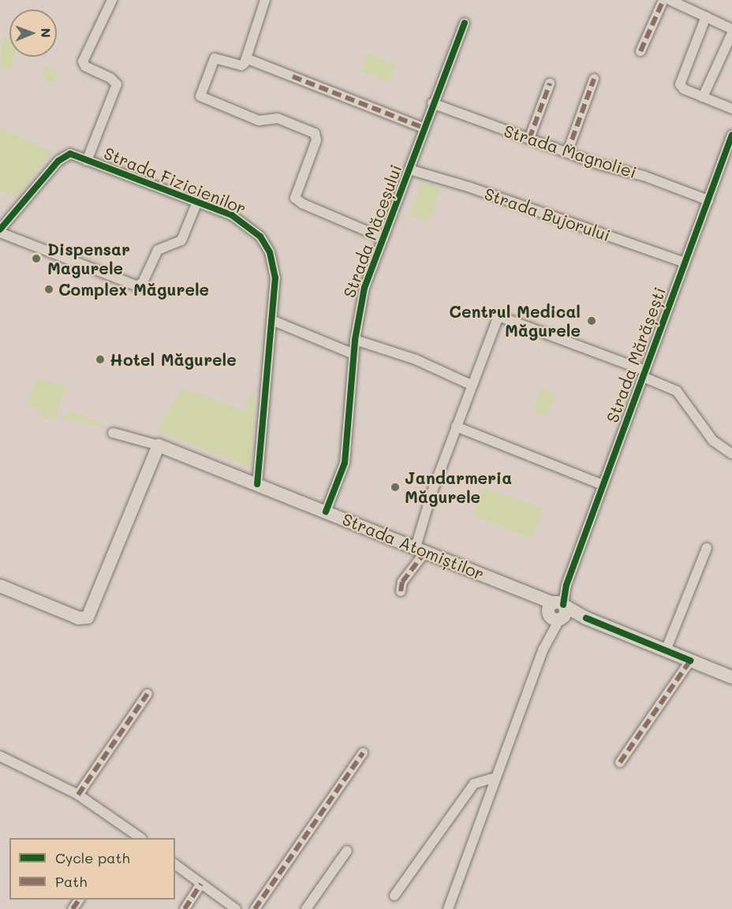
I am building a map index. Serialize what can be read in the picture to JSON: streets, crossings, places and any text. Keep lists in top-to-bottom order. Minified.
{"streets":{"main road":["Strada Atomiștilor"],"street":["Strada Magnoliei","Strada Fizicienilor","Strada Bujorului","Strada Măceșului","Strada Mărășești"]},"crossings":[["Strada Magnoliei","Strada Măceșului"],["Strada Magnoliei","Strada Mărășești"],["Strada Fizicienilor","Strada Atomiștilor"],["Strada Bujorului","Strada Măceșului"],["Strada Bujorului","Strada Mărășești"],["Strada Măceșului","Strada Atomiștilor"],["Strada Mărășești","Strada Atomiștilor"]],"places":["Dispensar Magurele","Complex Măgurele","Centrul Medical Măgurele","Hotel Măgurele","Jandarmeria Măgurele"],"legend":["Cycle path","Path"],"north":"right"}
